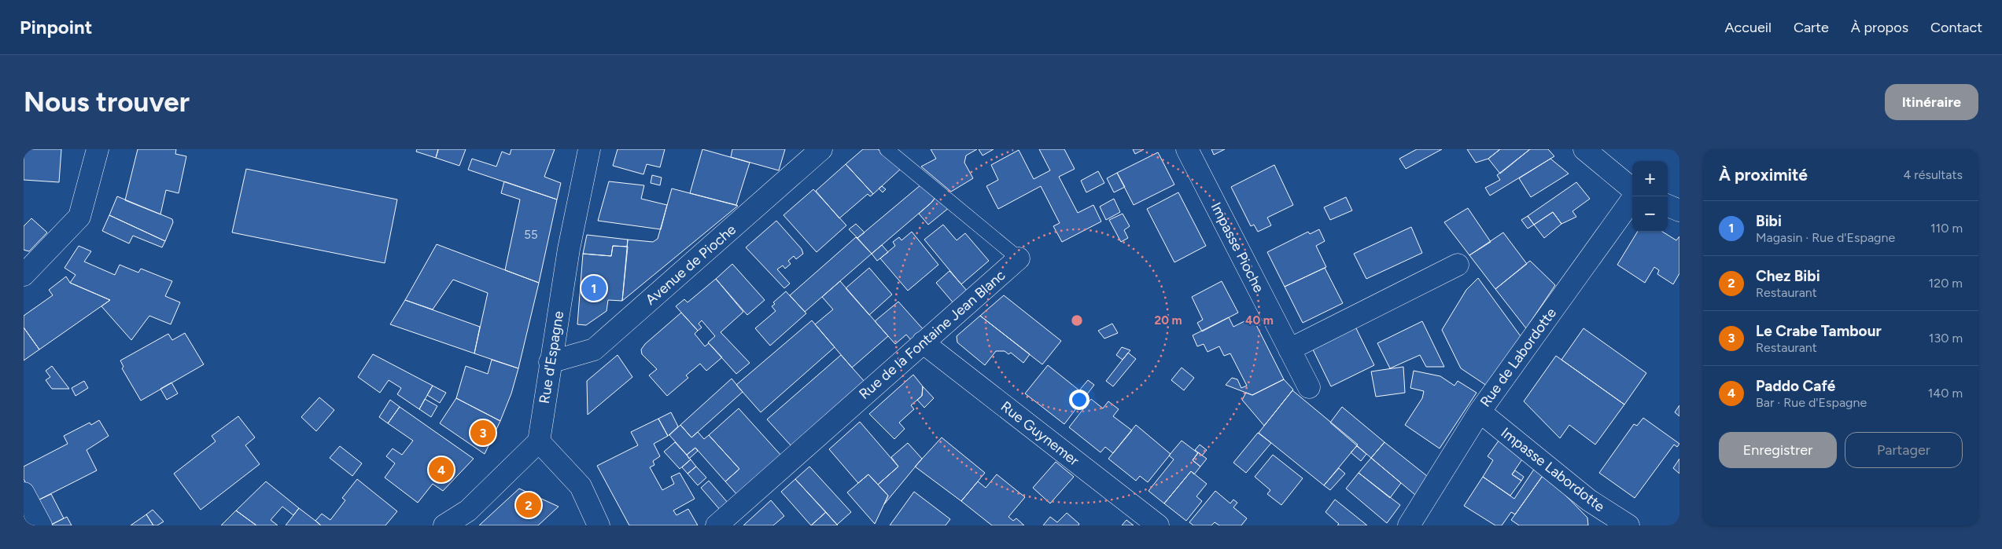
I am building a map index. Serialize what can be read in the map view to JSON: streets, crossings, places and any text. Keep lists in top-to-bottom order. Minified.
{"streets":{"street":["Impasse Pioche","Avenue de Pioche","Rue de la Fontaine Jean Blanc","Rue d'Espagne","Rue de Labordotte","Rue Guynemer","Impasse Labordotte"]},"crossings":[["Avenue de Pioche","Rue d'Espagne"],["Rue de la Fontaine Jean Blanc","Rue Guynemer"],["Rue de Labordotte","Impasse Labordotte"]],"house_numbers":["55"],"page":{"header":"Pinpoint","nav":["Accueil","Carte","À propos","Contact"],"buttons":["Itinéraire",["Enregistrer","Partager"]],"title":"Nous trouver","heading":["À proximité","4 résultats"],"map_buttons":["+","−"],"list":[{"mark":"1","name":"Bibi","note":"Magasin · Rue d'Espagne","value":"110 m"},{"mark":"2","name":"Chez Bibi","note":"Restaurant","value":"120 m"},{"mark":"3","name":"Le Crabe Tambour","note":"Restaurant","value":"130 m"},{"mark":"4","name":"Paddo Café","note":"Bar · Rue d'Espagne","value":"140 m"}],"pins":["1","3","4","2"]},"rings":["20 m","40 m"]}
